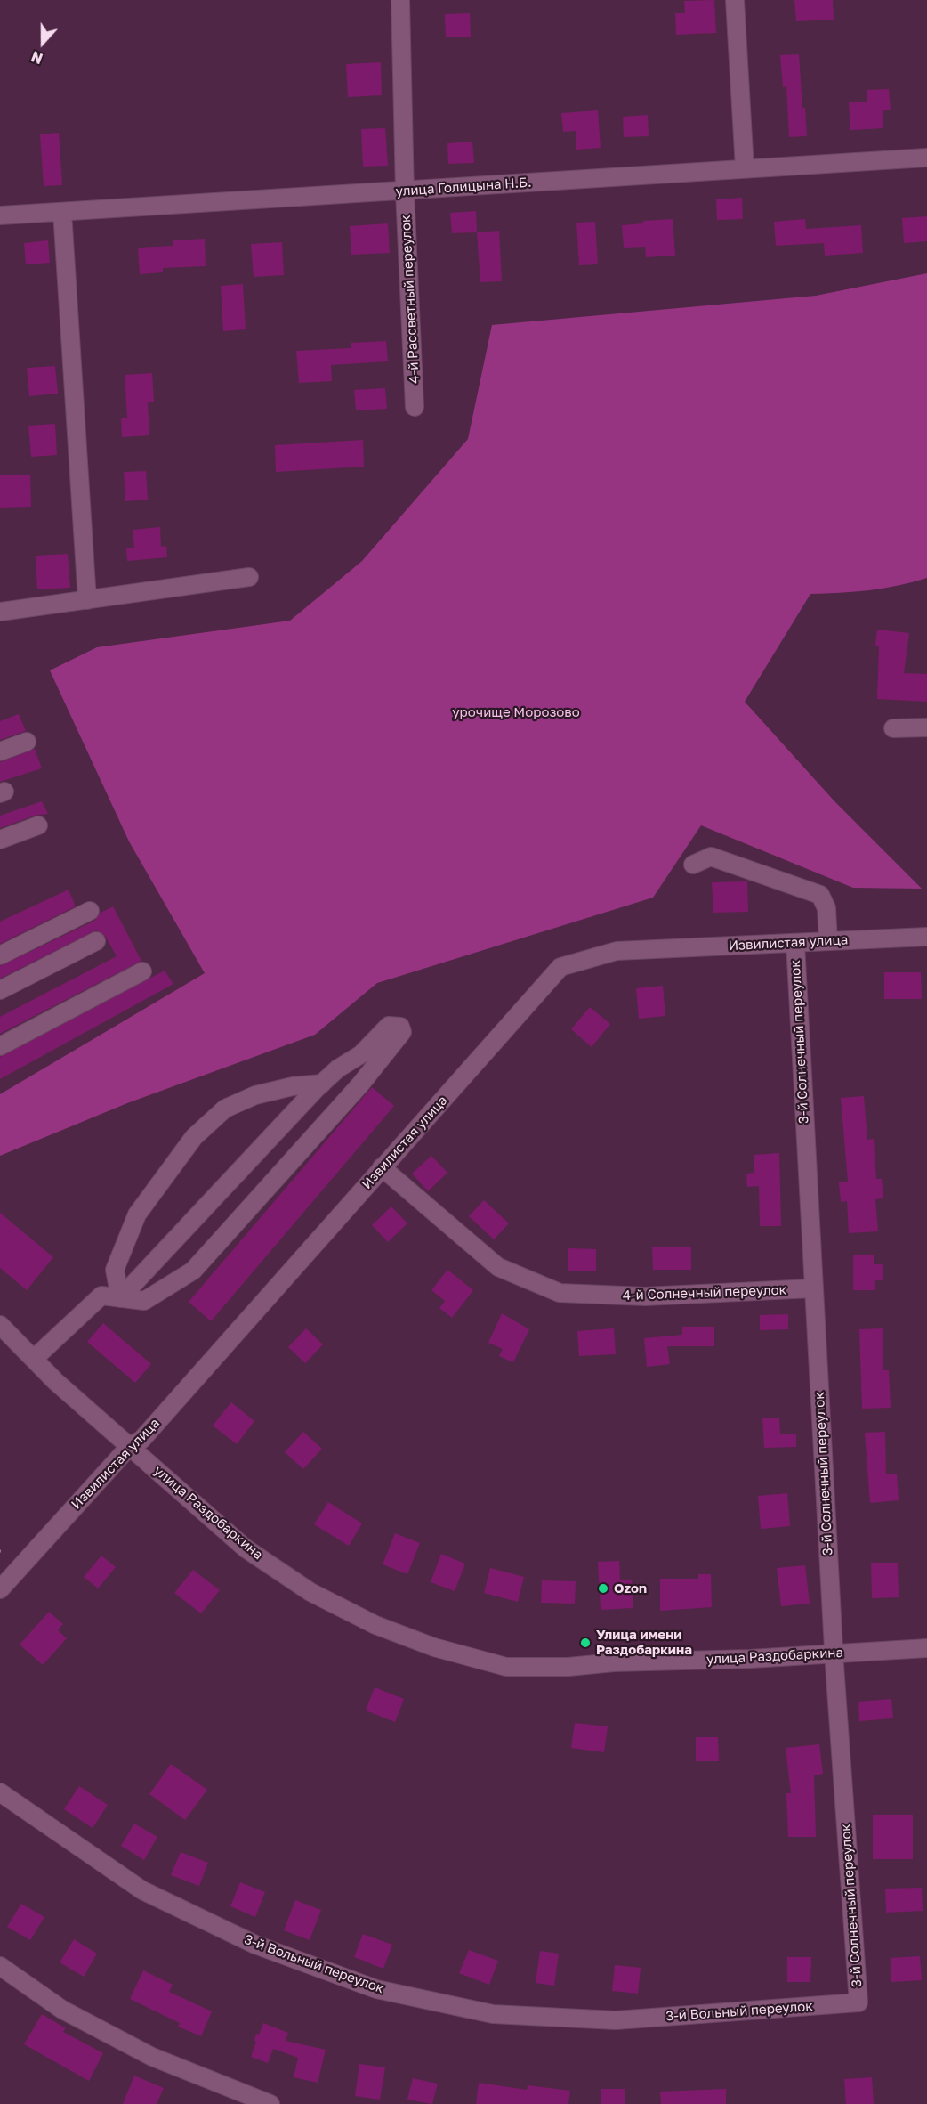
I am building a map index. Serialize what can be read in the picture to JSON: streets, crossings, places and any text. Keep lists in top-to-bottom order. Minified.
{"streets":{"street":["улица Голицына Н.Б.","4-й Рассветный переулок","Извилистая улица","3-й Солнечный переулок","4-й Солнечный переулок","улица Раздобаркина","3-й Вольный переулок"]},"crossings":[["улица Голицына Н.Б.","4-й Рассветный переулок"],["Извилистая улица","3-й Солнечный переулок"],["Извилистая улица","4-й Солнечный переулок"],["Извилистая улица","улица Раздобаркина"],["3-й Солнечный переулок","4-й Солнечный переулок"],["3-й Солнечный переулок","улица Раздобаркина"],["3-й Солнечный переулок","3-й Вольный переулок"]],"parks":["урочище Морозово"],"places":["Ozon","Улица имени Раздобаркина"],"north":"bottom"}
